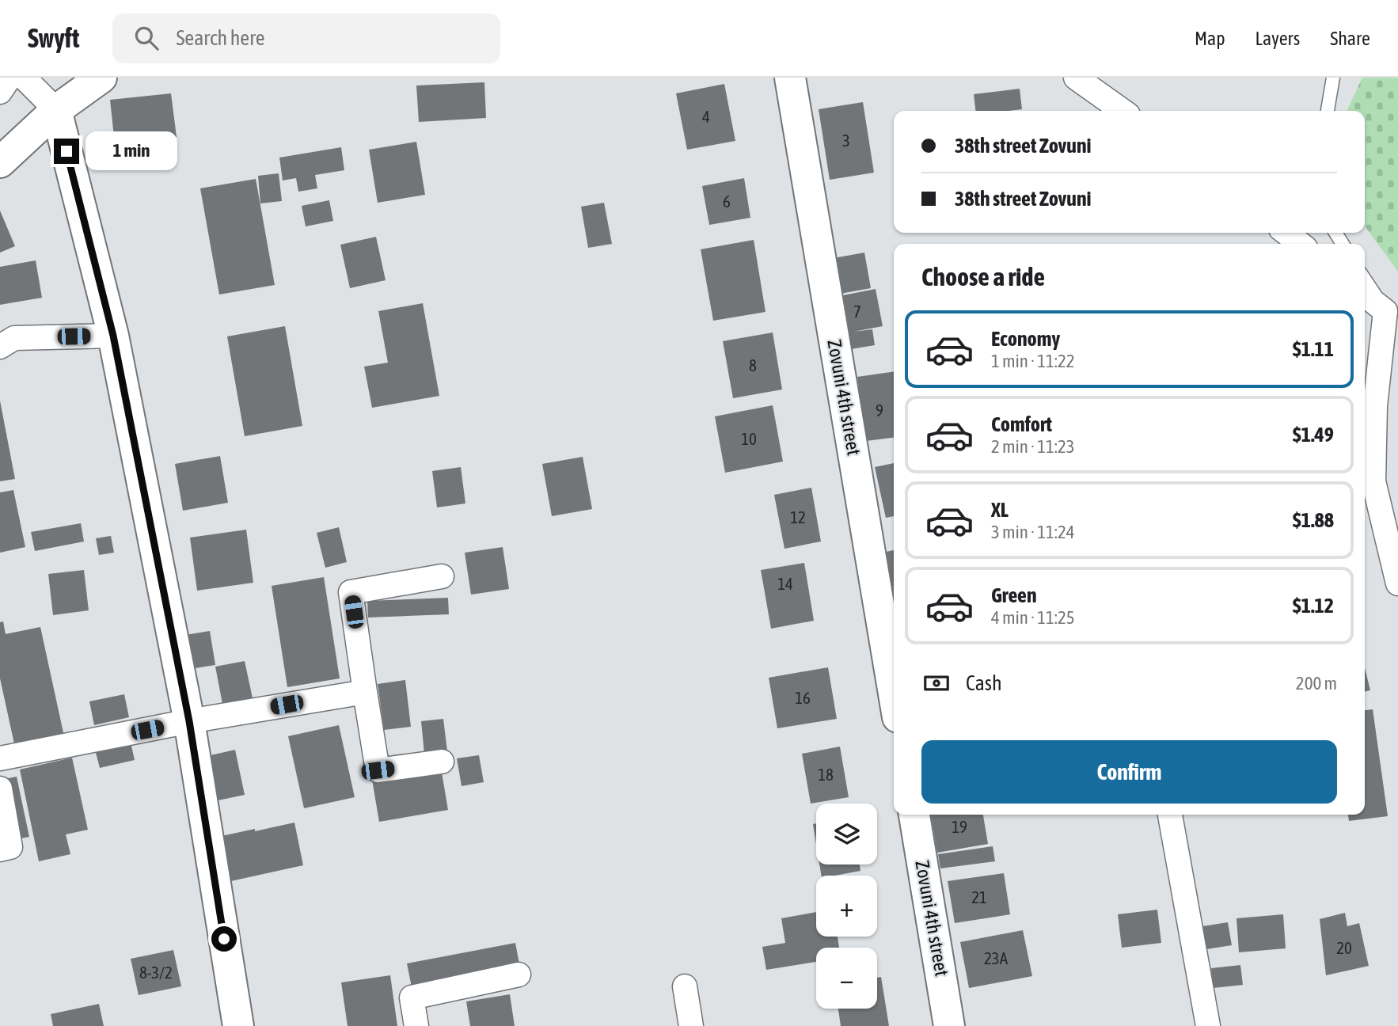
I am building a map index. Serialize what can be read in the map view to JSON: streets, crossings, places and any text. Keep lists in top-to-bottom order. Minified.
{"streets":{"street":["Zovuni 4th street"]},"house_numbers":["4","3","6","7","8","9","10","12","14","16","18","19","21","20","23A","8-3/2"],"page":{"header":"Swyft","search":"Search here","nav":["Map","Layers","Share"],"banner":["38th street Zovuni","38th street Zovuni"],"bubble":"1 min","heading":"Choose a ride","list":[{"name":"Economy","note":"1 min · 11:22","value":"$1.11"},{"name":"Comfort","note":"2 min · 11:23","value":"$1.49"},{"name":"XL","note":"3 min · 11:24","value":"$1.88"},{"name":"Green","note":"4 min · 11:25","value":"$1.12"}],"pay":["Cash","200 m"],"buttons":"Confirm","map_buttons":["+","−"]}}
